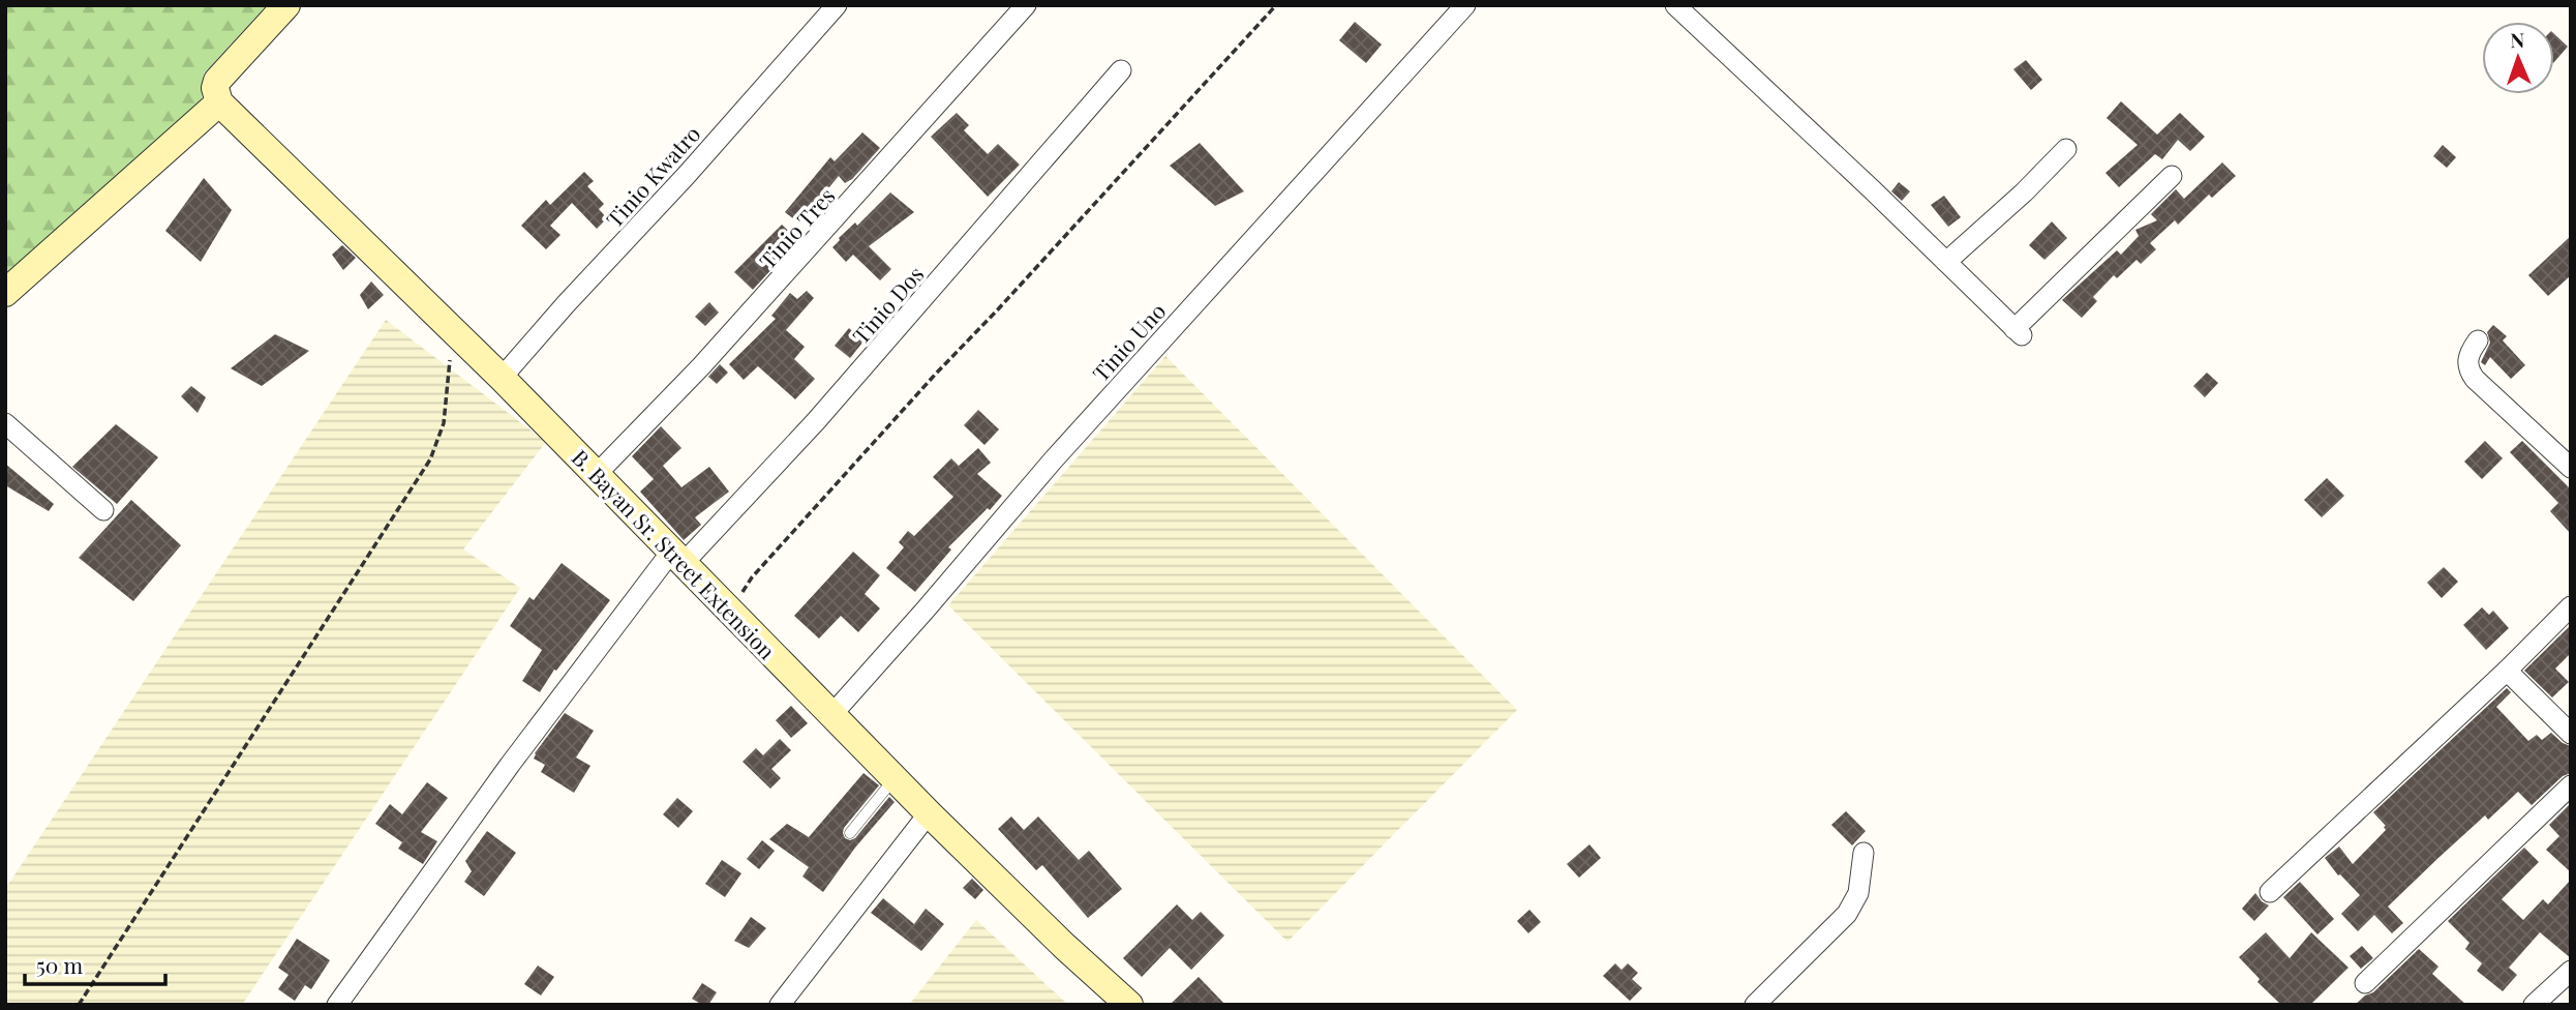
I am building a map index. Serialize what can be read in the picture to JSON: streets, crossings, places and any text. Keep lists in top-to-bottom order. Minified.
{"streets":{"street":["Tinio Kwatro","Tinio Tres","Tinio Dos","Tinio Uno","B. Bayan Sr. Street Extension"]},"crossings":[["Tinio Kwatro","B. Bayan Sr. Street Extension"],["Tinio Tres","B. Bayan Sr. Street Extension"],["Tinio Dos","B. Bayan Sr. Street Extension"],["Tinio Uno","B. Bayan Sr. Street Extension"]],"scale_bar":"50 m","north":"top"}
